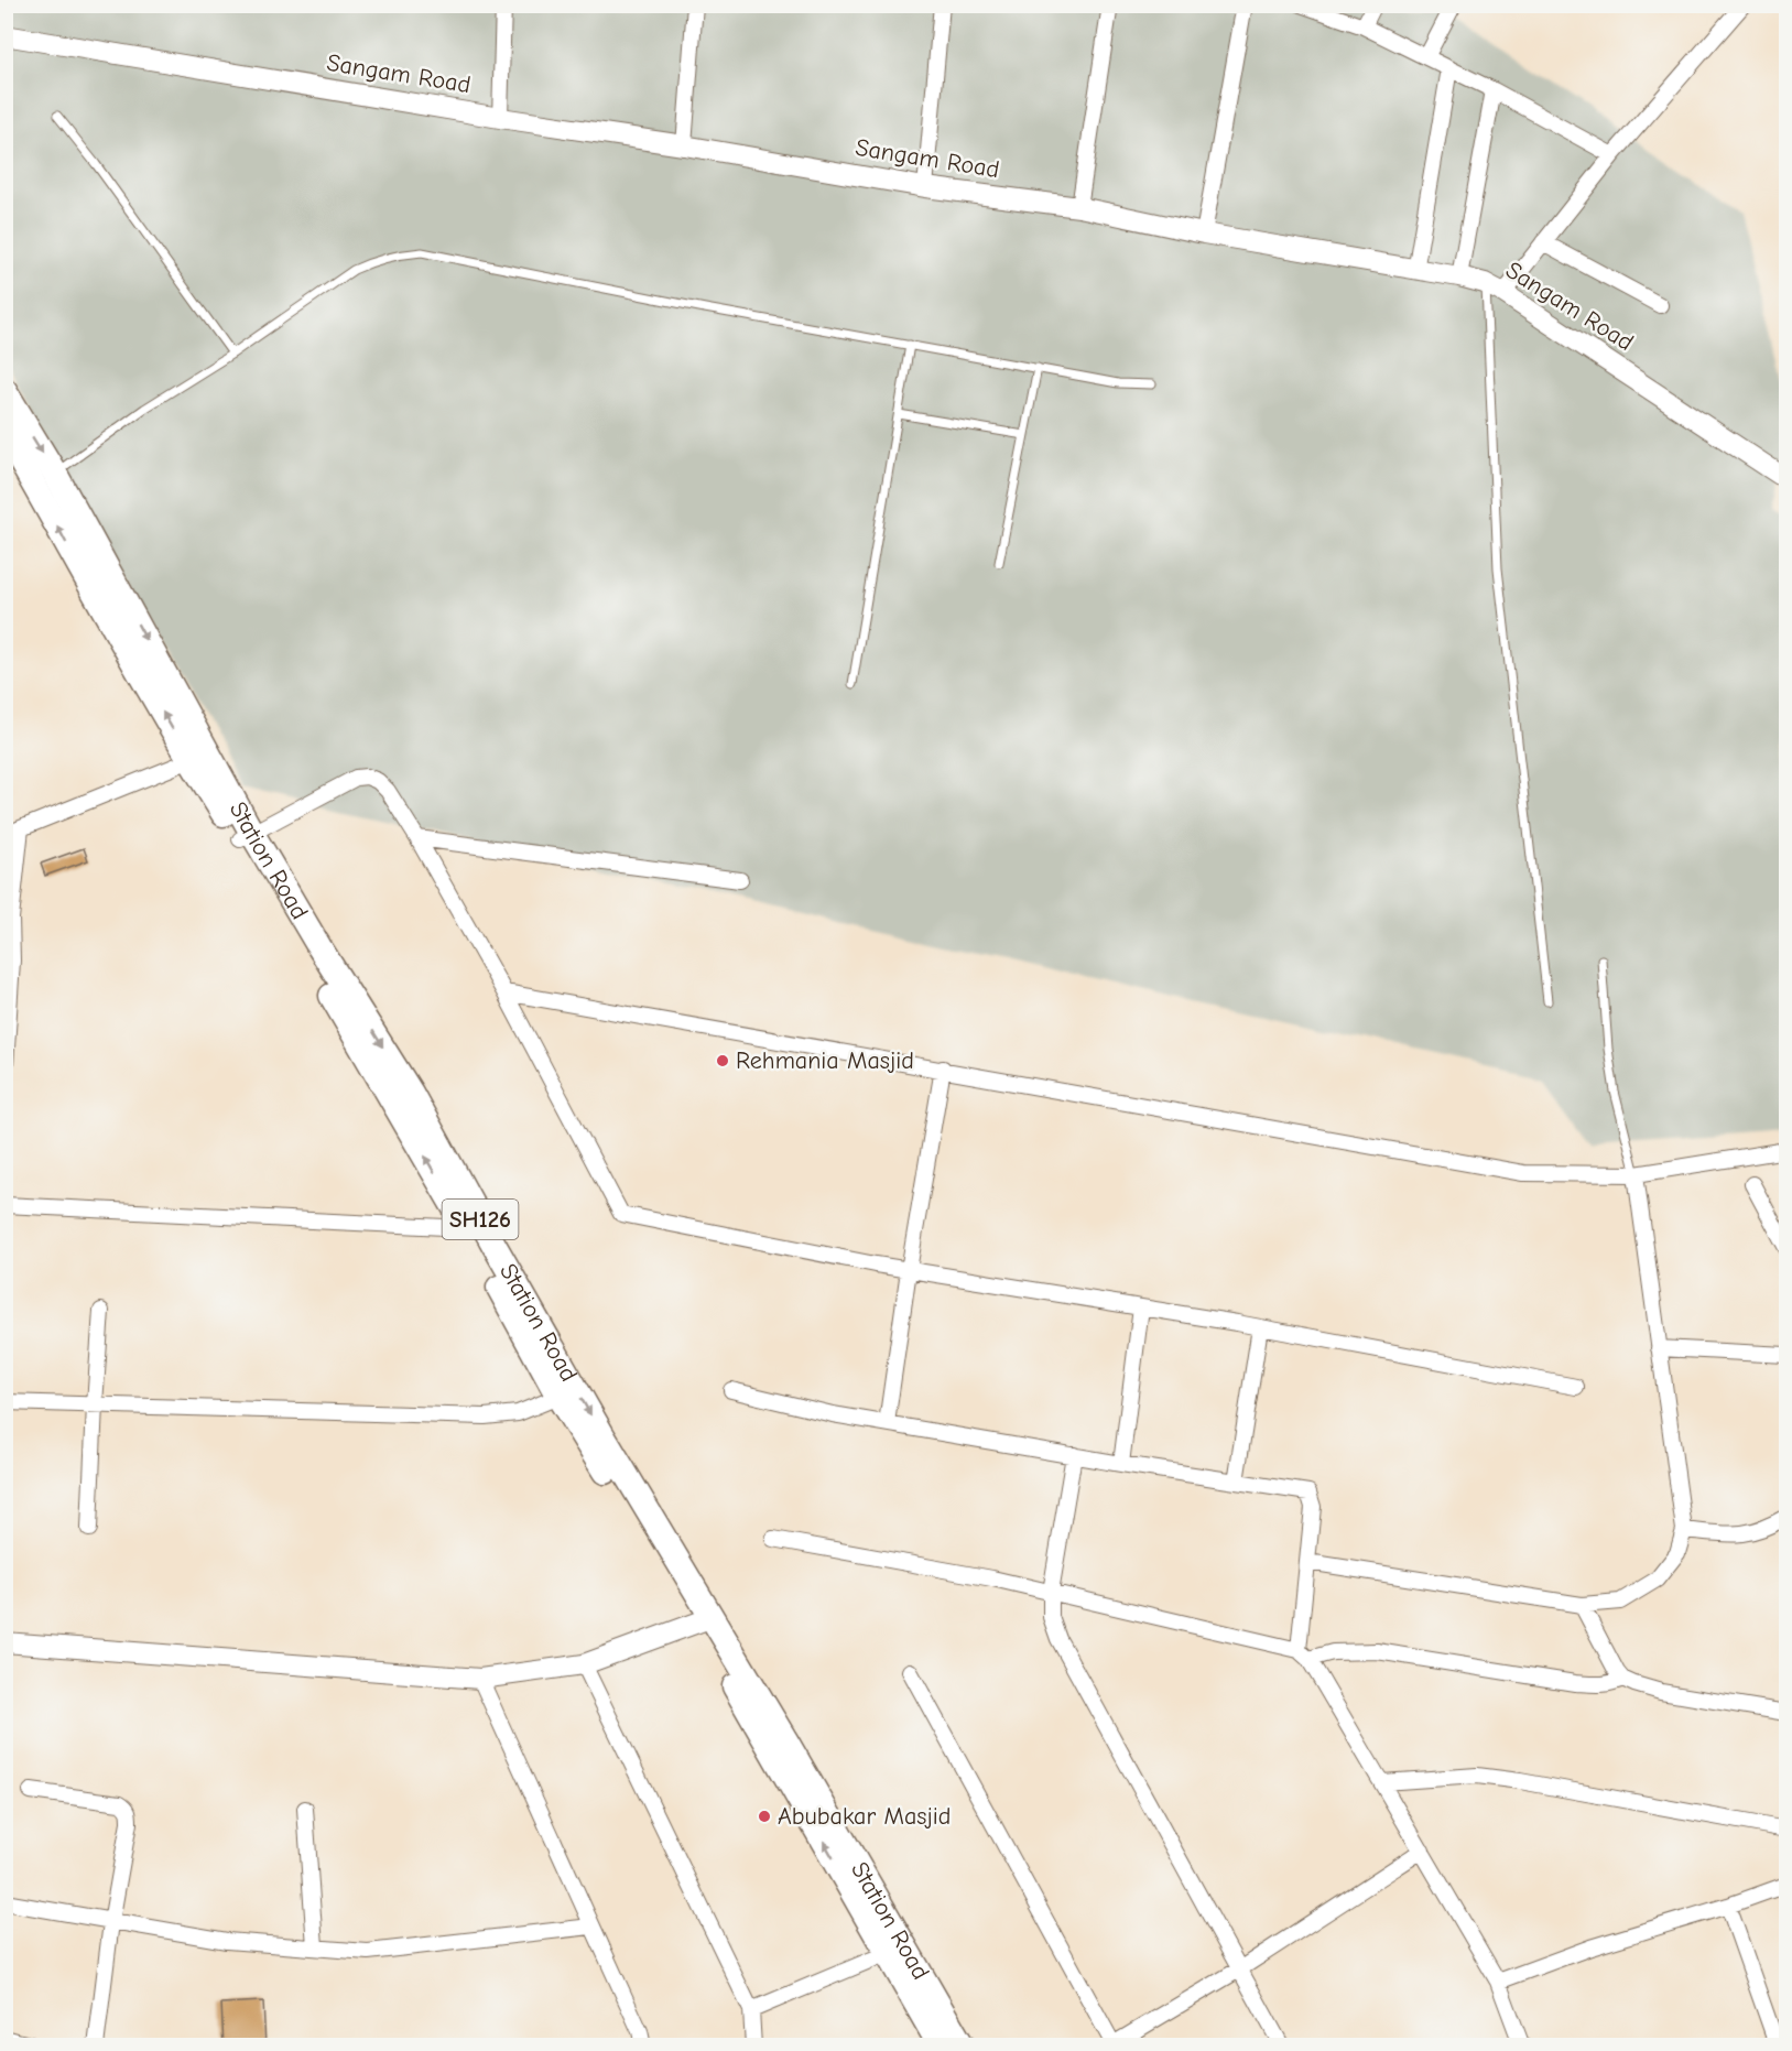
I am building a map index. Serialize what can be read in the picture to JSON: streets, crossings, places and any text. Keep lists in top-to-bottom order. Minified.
{"streets":{"main road":["Station Road","SH126"],"street":["Sangam Road"]},"places":["Rehmania Masjid","Abubakar Masjid"]}
